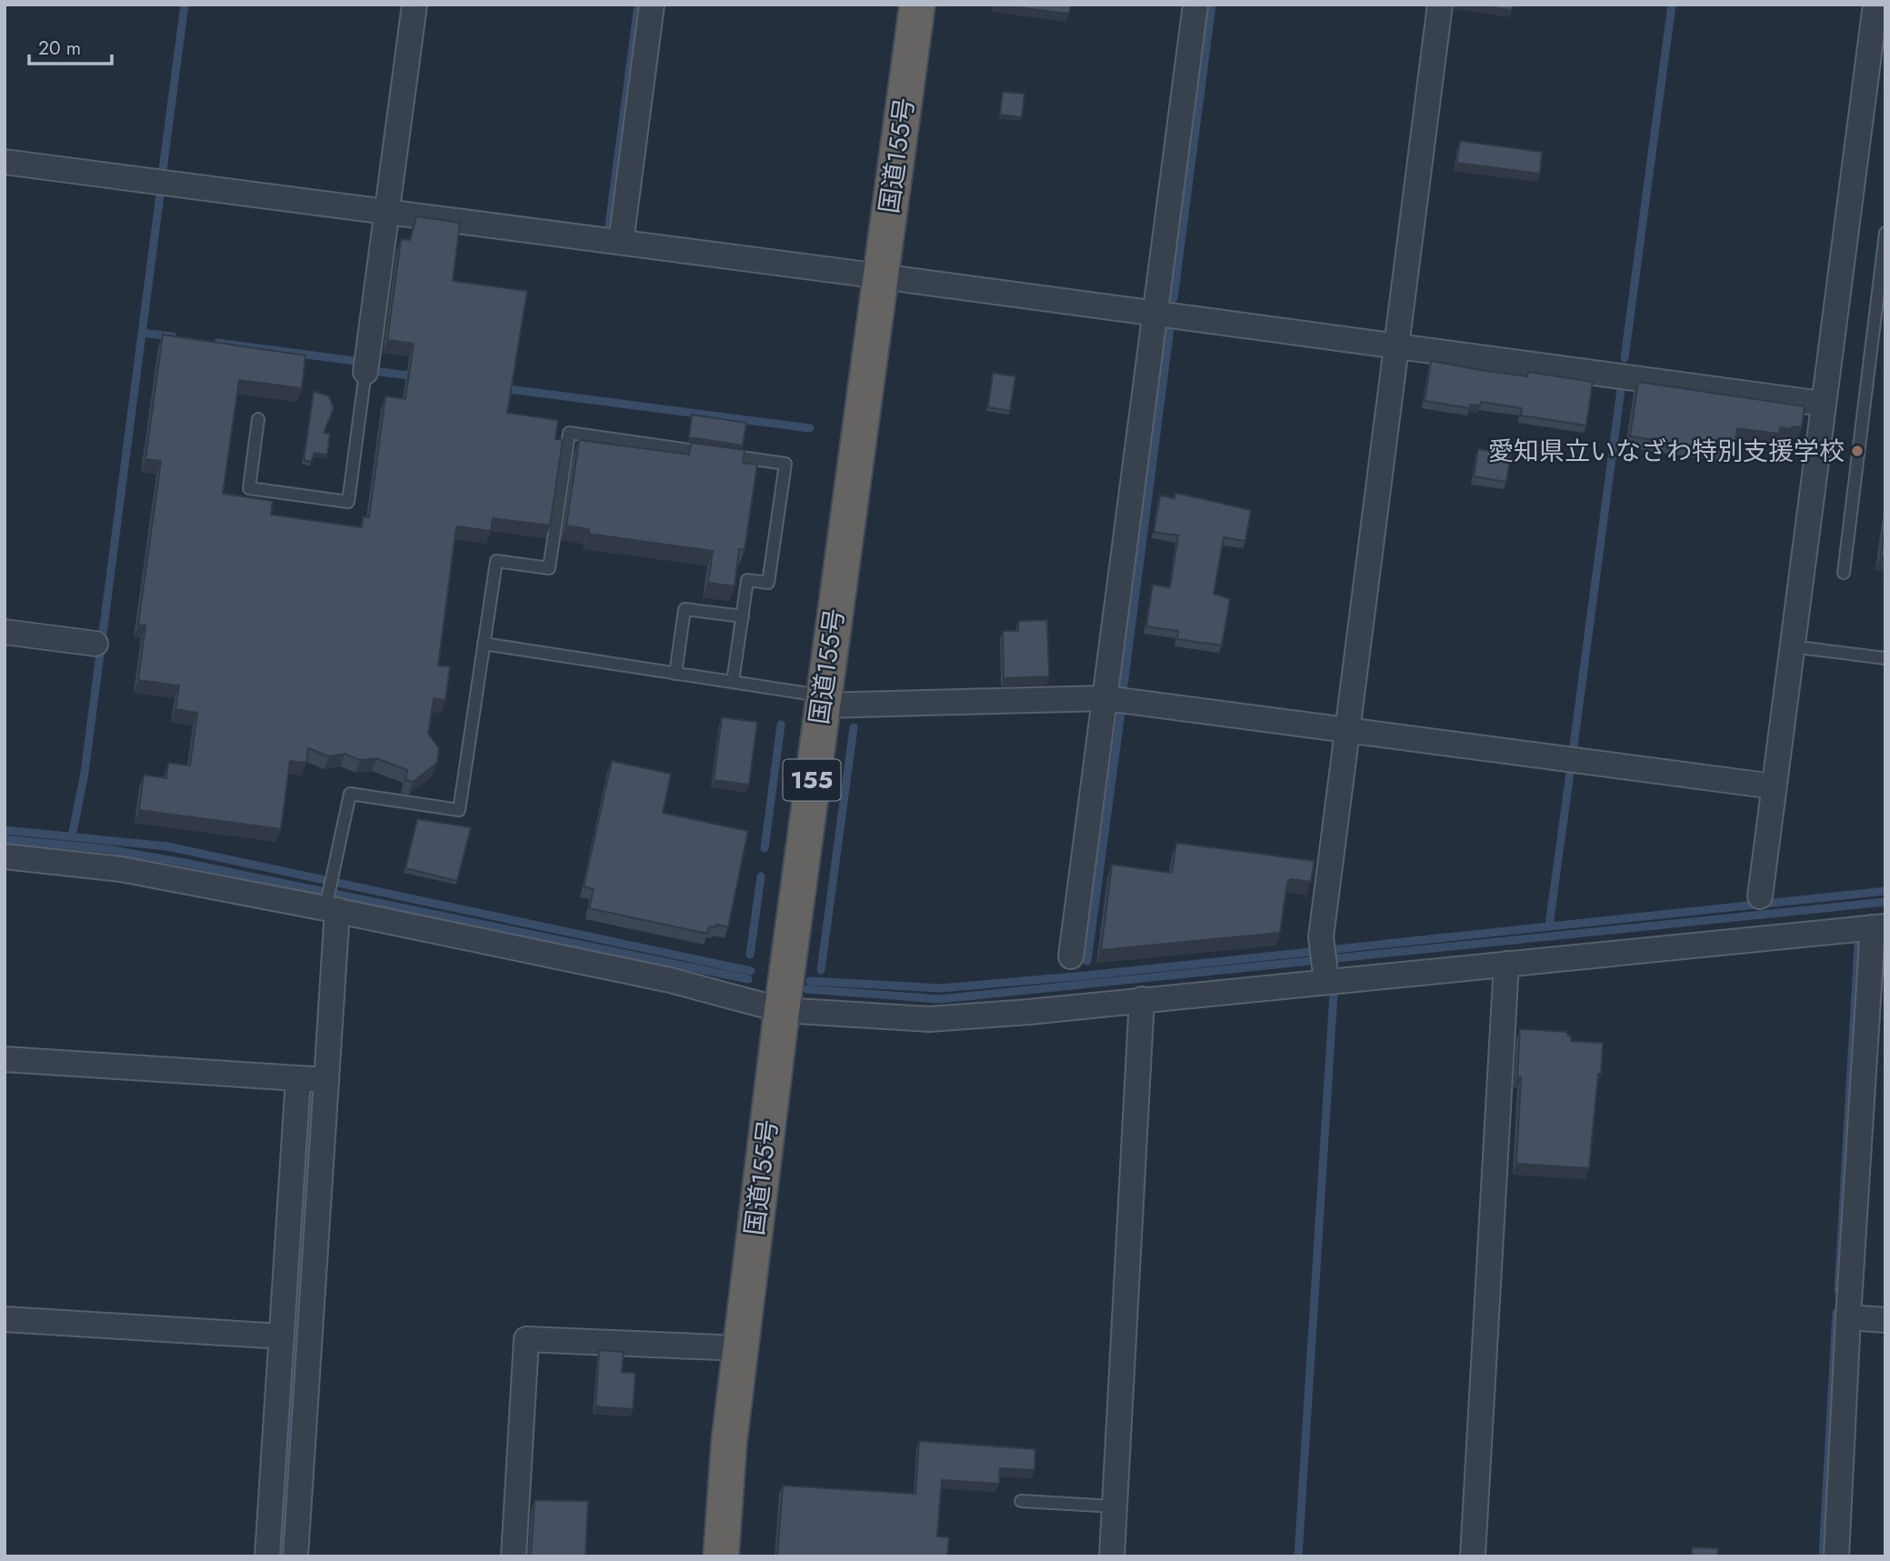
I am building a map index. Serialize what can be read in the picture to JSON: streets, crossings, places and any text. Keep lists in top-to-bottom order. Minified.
{"streets":{"highway":["国道155号","155"]},"places":["愛知県立いなざわ特別支援学校"],"scale_bar":"20 m"}
